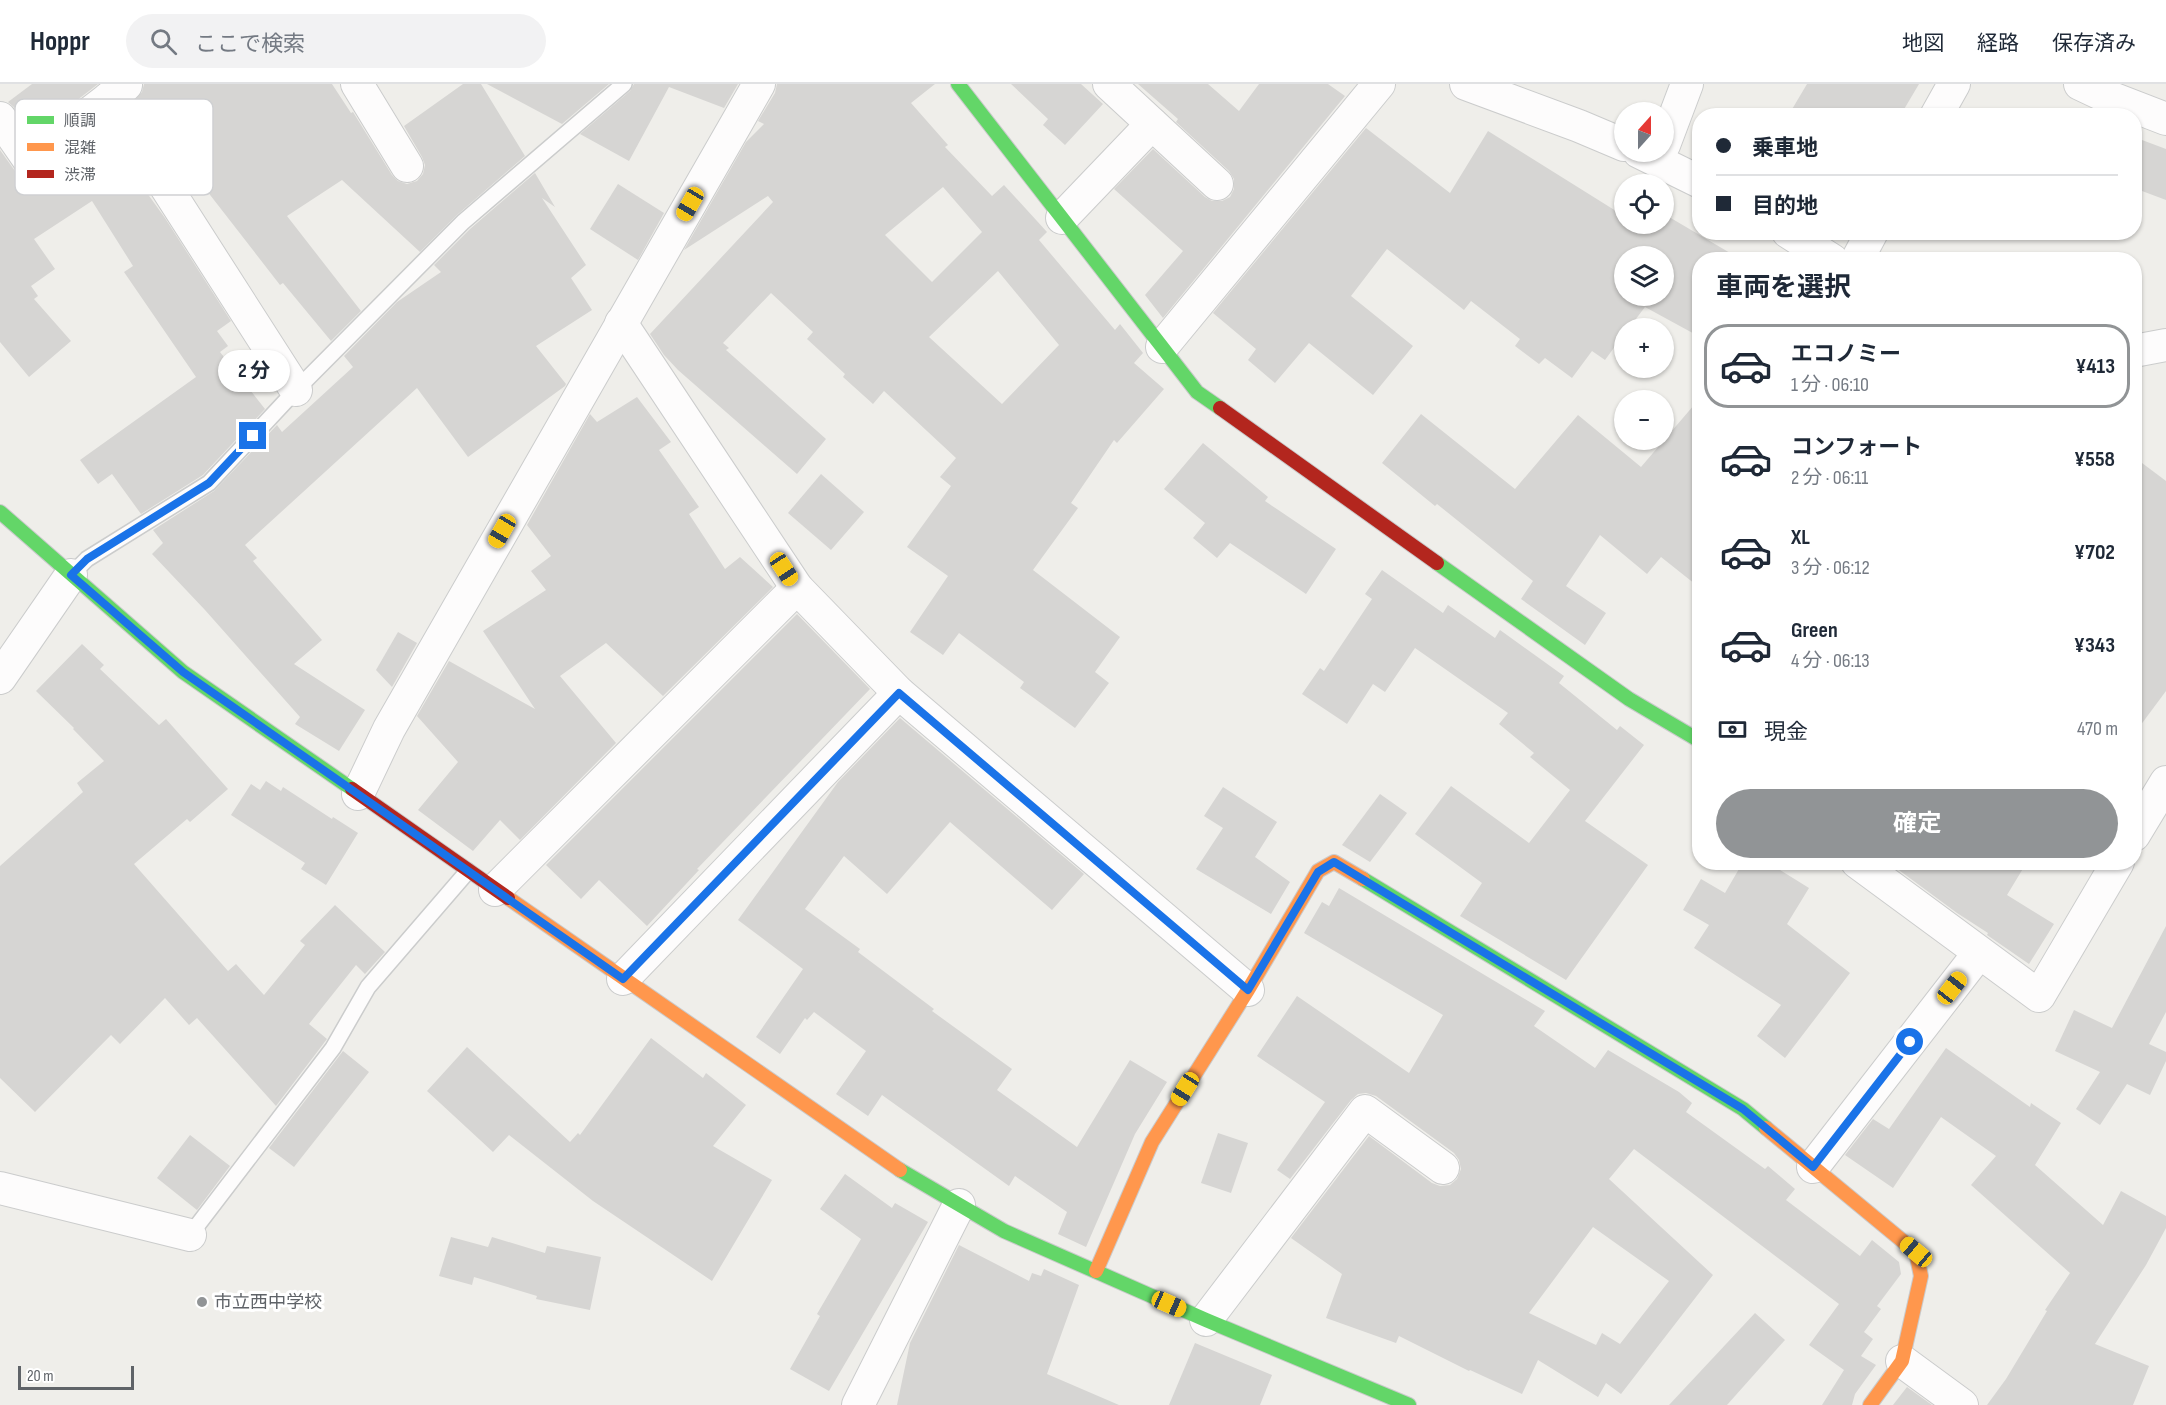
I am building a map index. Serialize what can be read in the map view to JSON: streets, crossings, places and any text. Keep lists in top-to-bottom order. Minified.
{"places":["市立西中学校"],"legend":["順調","混雑","渋滞"],"scale_bar":"20 m","north":"top","page":{"header":"Hoppr","search":"ここで検索","nav":["地図","経路","保存済み"],"map_buttons":["+","−"],"banner":["乗車地","目的地"],"heading":"車両を選択","list":[{"name":"エコノミー","note":"1 分 · 06:10","value":"¥413"},{"name":"コンフォート","note":"2 分 · 06:11","value":"¥558"},{"name":"XL","note":"3 分 · 06:12","value":"¥702"},{"name":"Green","note":"4 分 · 06:13","value":"¥343"}],"bubble":"2 分","pay":["現金","470 m"],"buttons":"確定","scale":"20 m"}}
